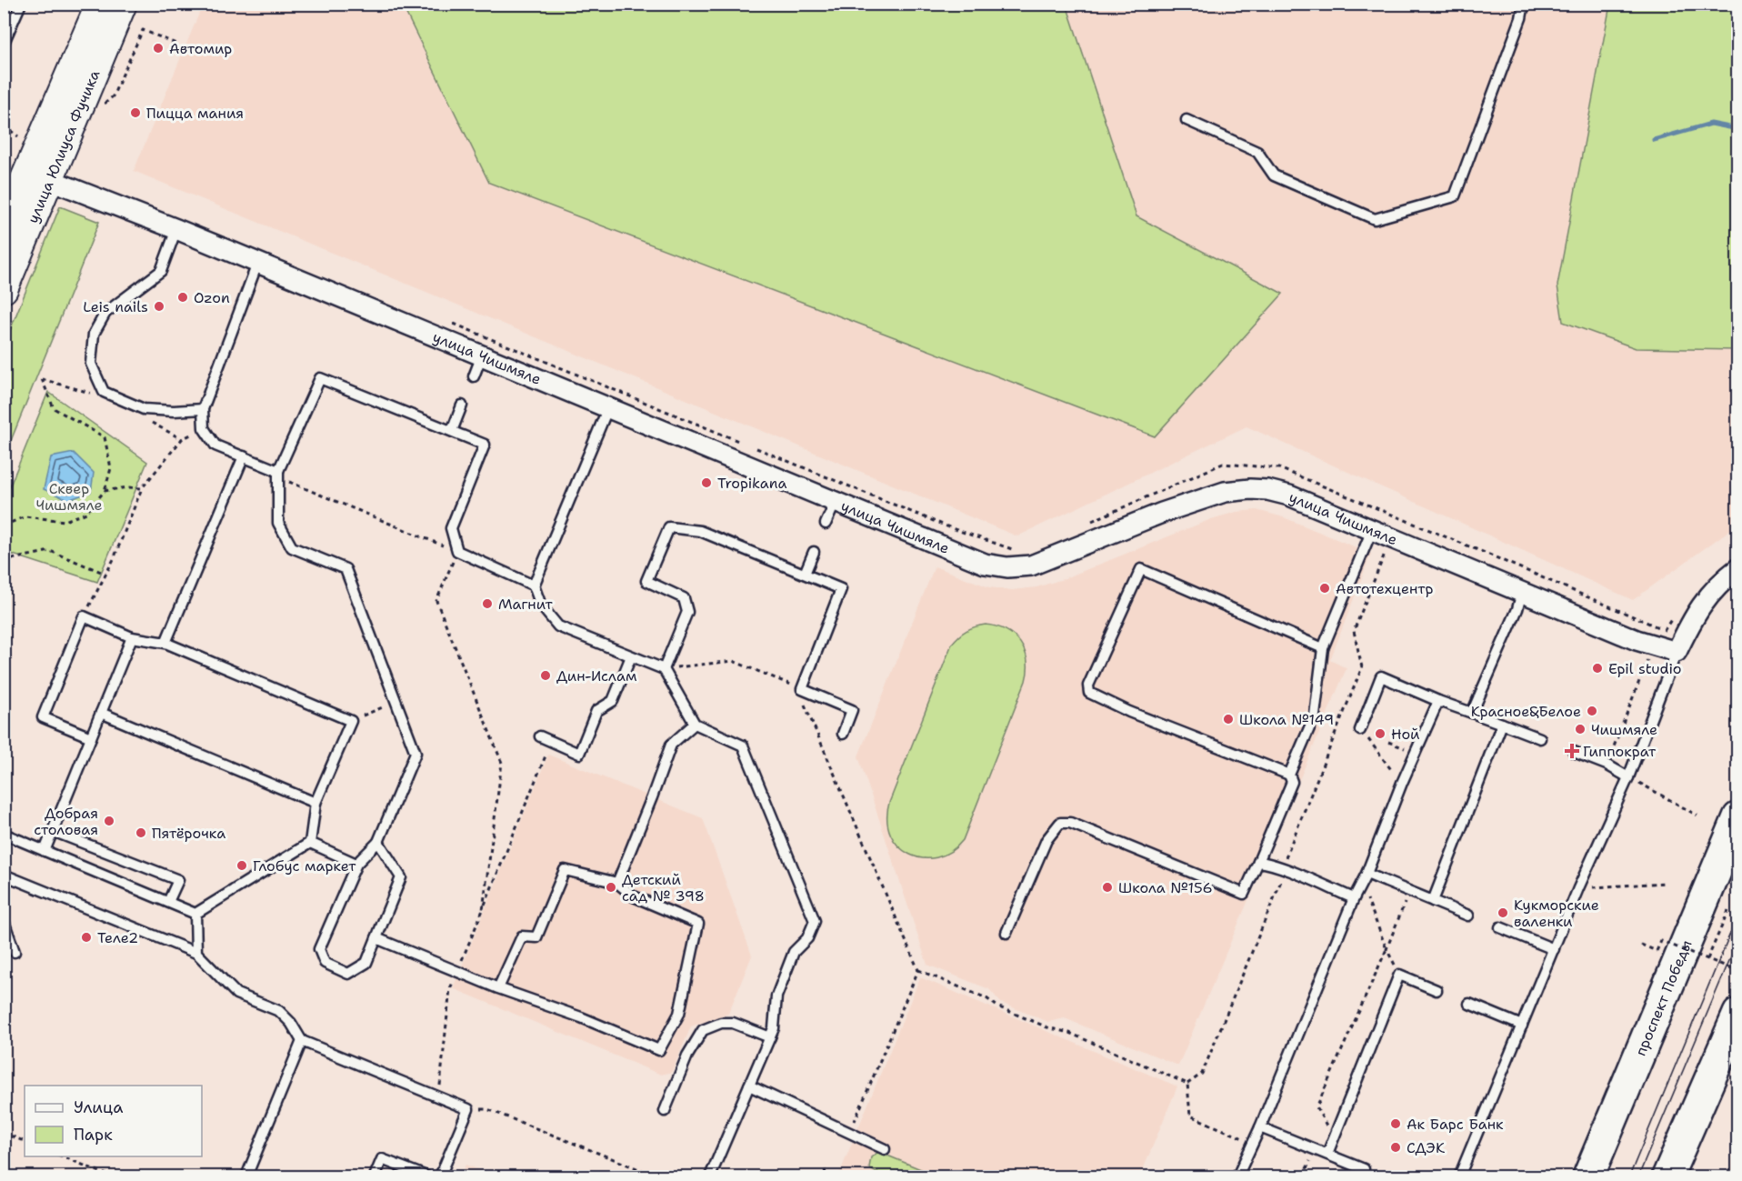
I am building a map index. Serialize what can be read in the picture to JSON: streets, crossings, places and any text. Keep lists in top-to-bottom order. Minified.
{"streets":{"main road":["улица Юлиуса Фучика","проспект Победы"],"street":["улица Чишмяле"]},"crossings":[["улица Юлиуса Фучика","улица Чишмяле"]],"parks":["Сквер Чишмяле"],"places":{"other":["Автомир","Пицца мания","Ozon","Leis nails","Tropikana","Автотехцентр","Магнит","Epil studio","Дин-Ислам","Красное&Белое","Школа №149","Чишмяле","Ной","Добрая столовая","Пятёрочка","Глобус маркет","Детский сад № 398","Школа №156","Кукморские валенки","Теле2","Ак Барс Банк","СДЭК"],"health":["Гиппократ"]},"legend":["Улица","Парк"]}
